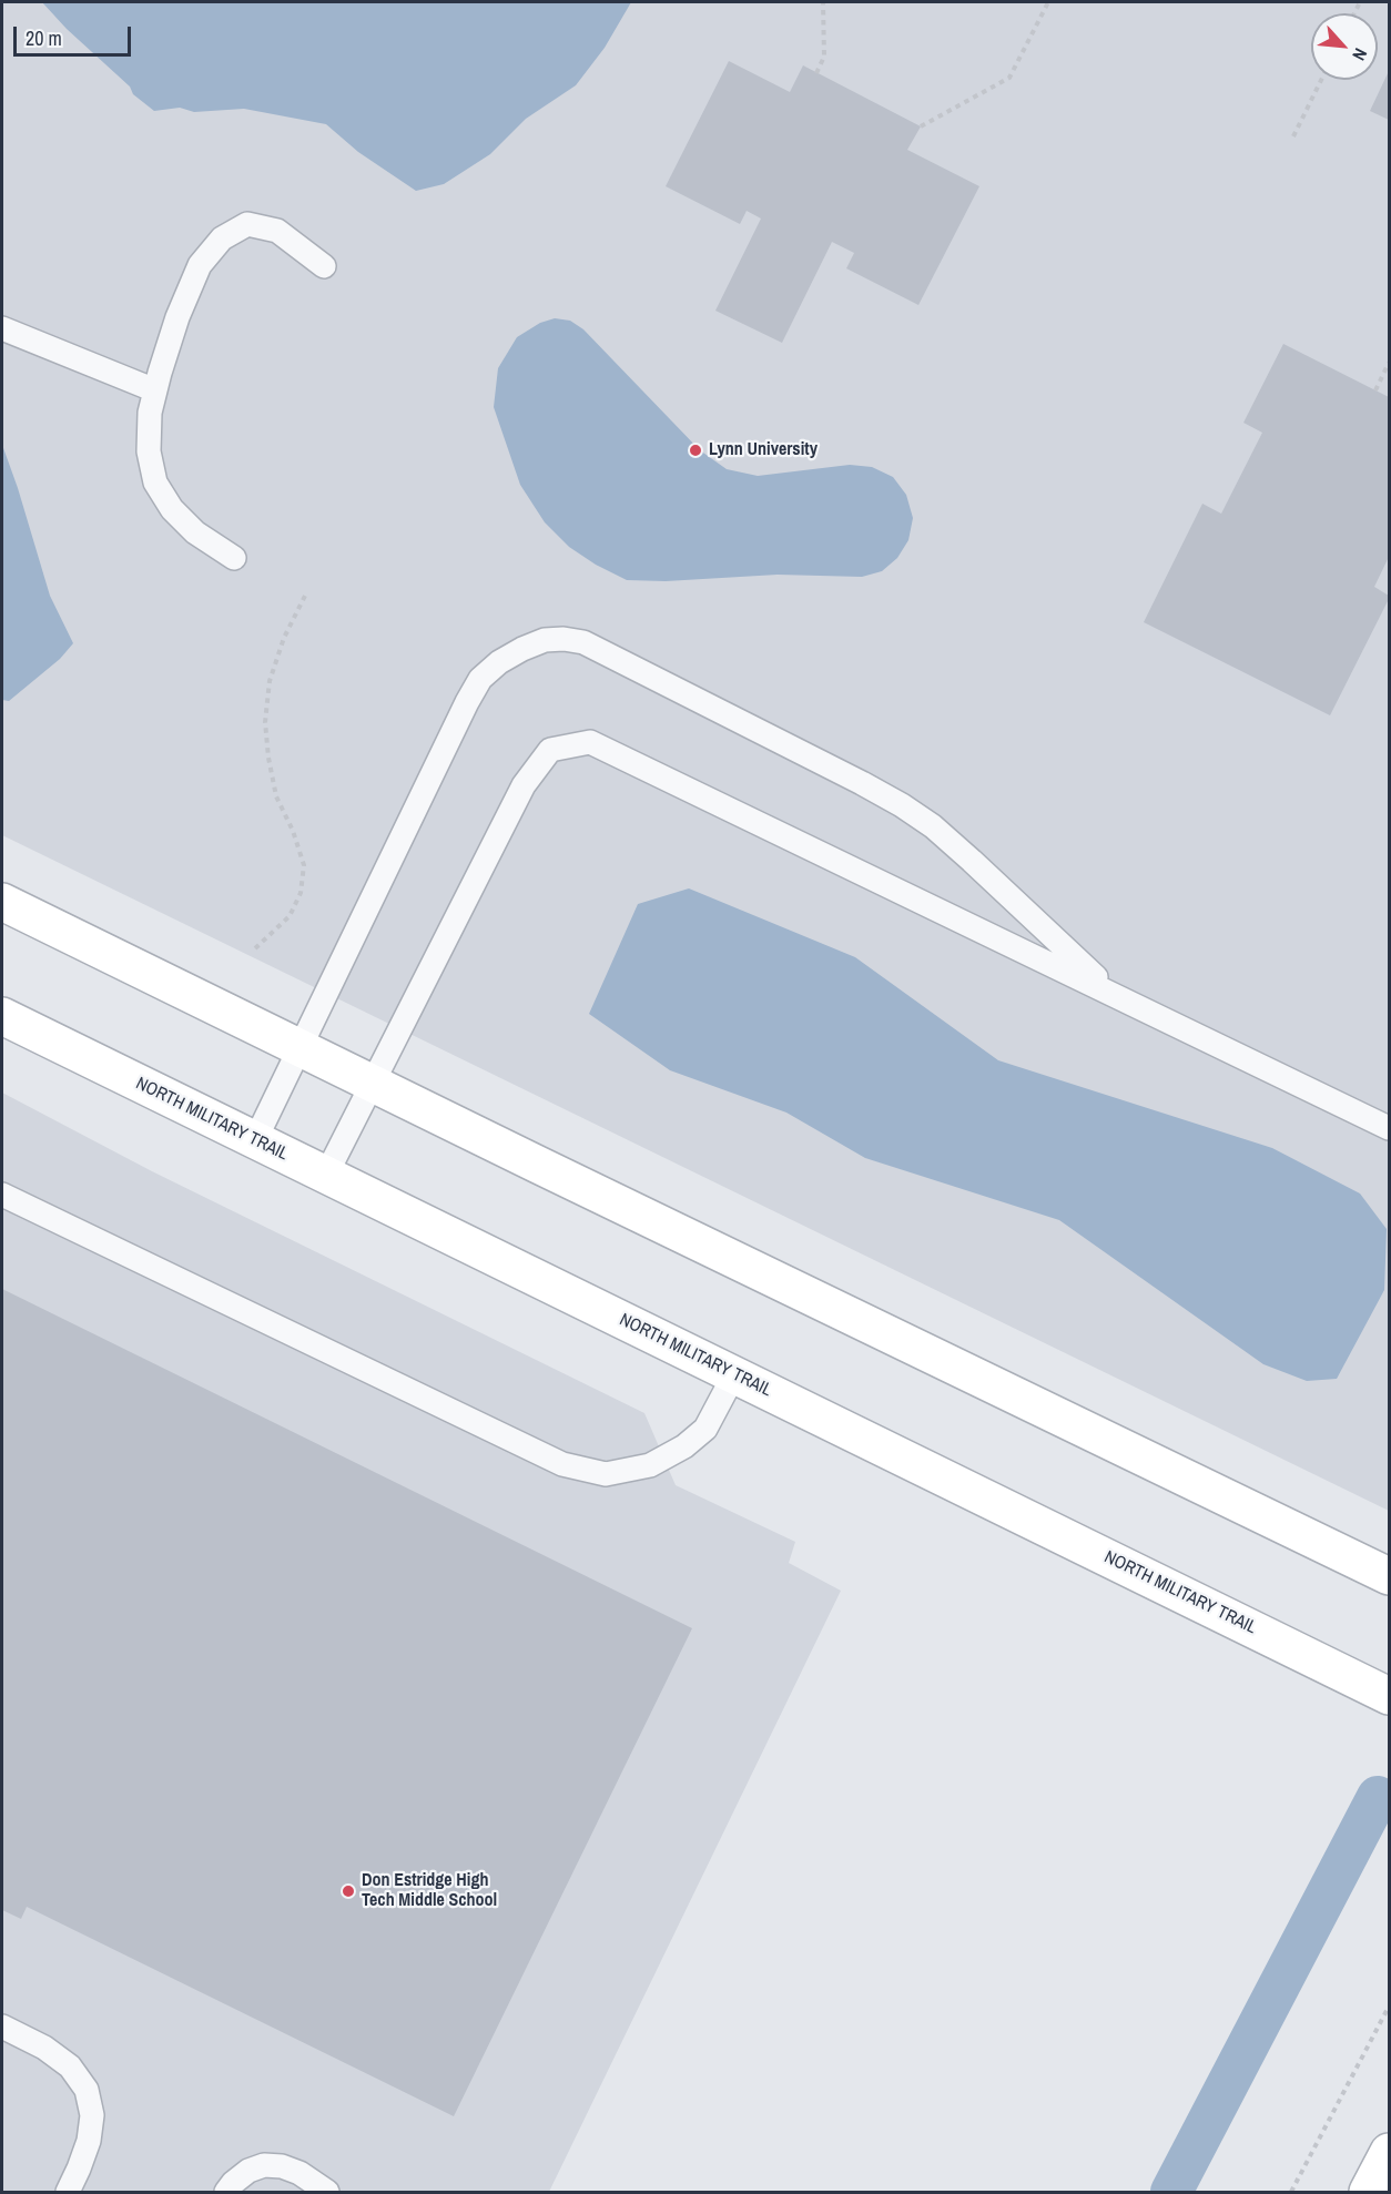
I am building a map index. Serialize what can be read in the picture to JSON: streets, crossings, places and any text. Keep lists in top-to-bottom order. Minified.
{"streets":{"main road":["NORTH MILITARY TRAIL"]},"places":["Lynn University","Don Estridge High Tech Middle School"],"scale_bar":"20 m","north":"bottom right"}
